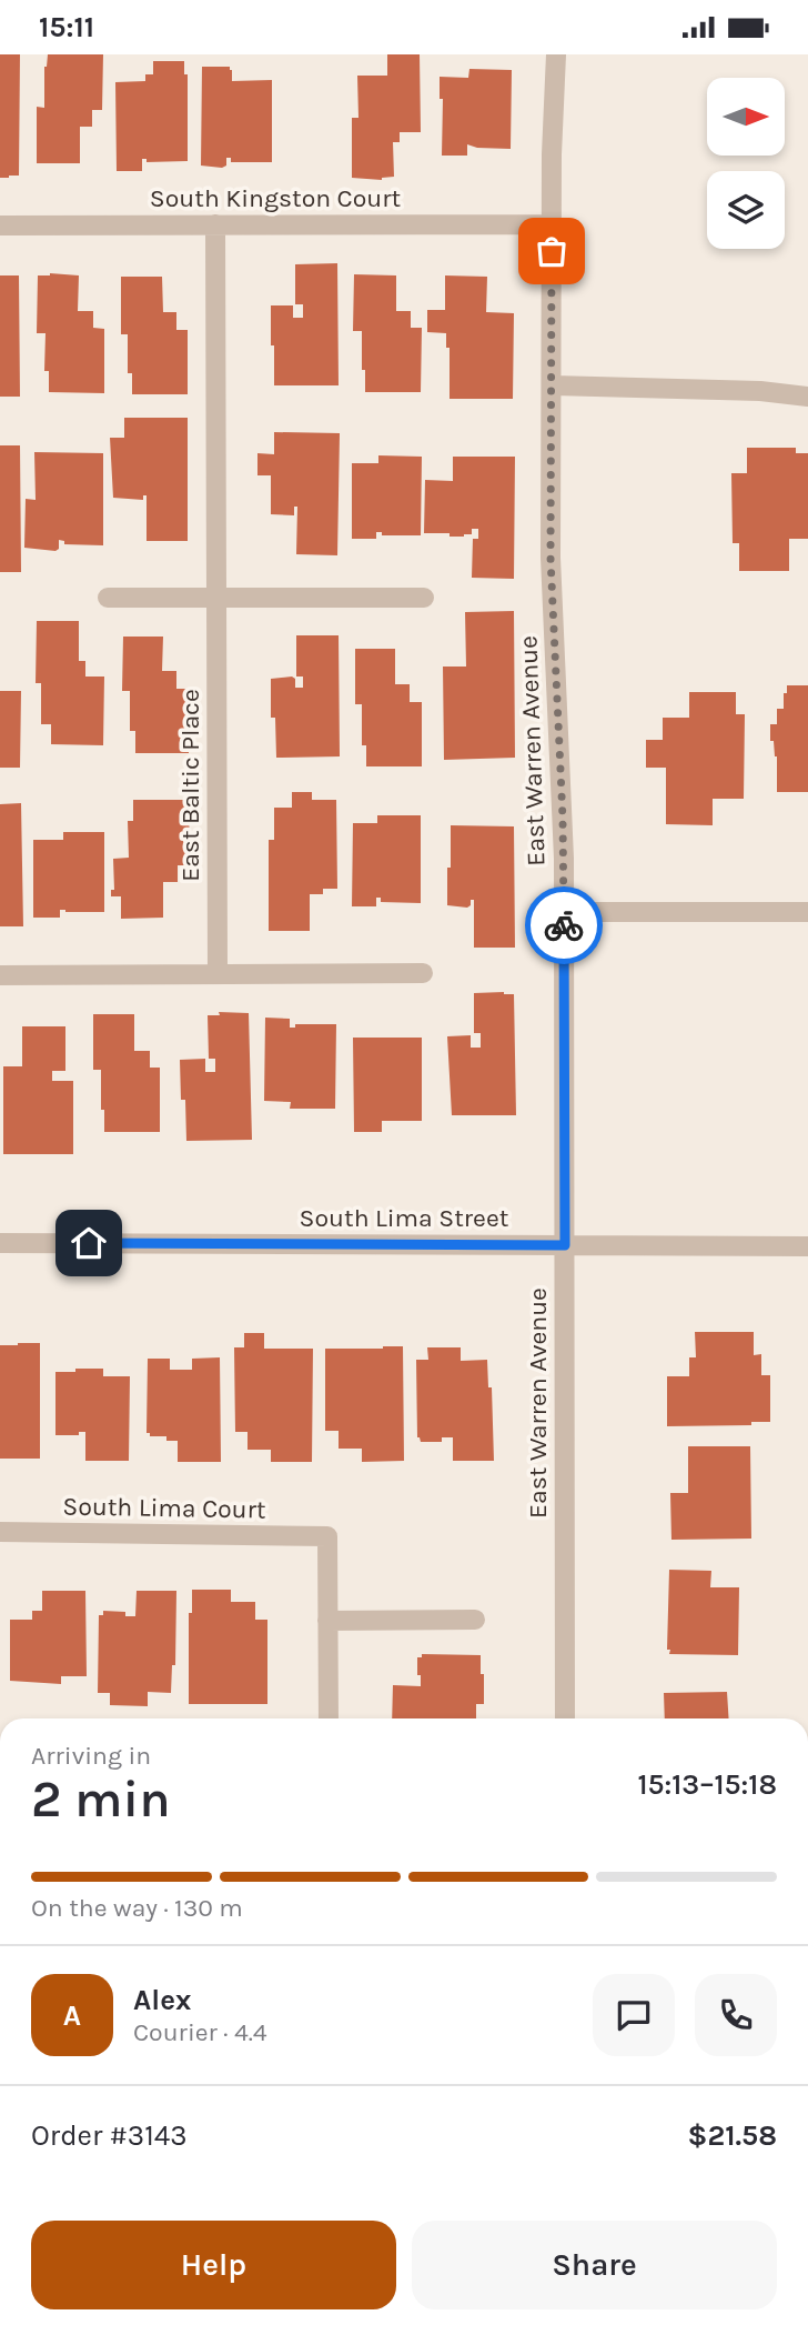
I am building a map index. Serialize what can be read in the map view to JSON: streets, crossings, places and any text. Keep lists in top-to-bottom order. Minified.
{"streets":{"street":["South Kingston Court","East Warren Avenue","East Baltic Place","South Lima Street","South Lima Court"]},"crossings":[["South Kingston Court","East Warren Avenue"],["South Kingston Court","East Baltic Place"],["East Warren Avenue","South Lima Street"]],"north":"right","page":{"status":"15:11","heading":["2 min","Arriving in","15:13–15:18"],"panel":["Alex","Courier · 4.4","Order #3143","$21.58"],"bar":"On the way · 130 m","round":"A","buttons":["Help","Share"]}}
